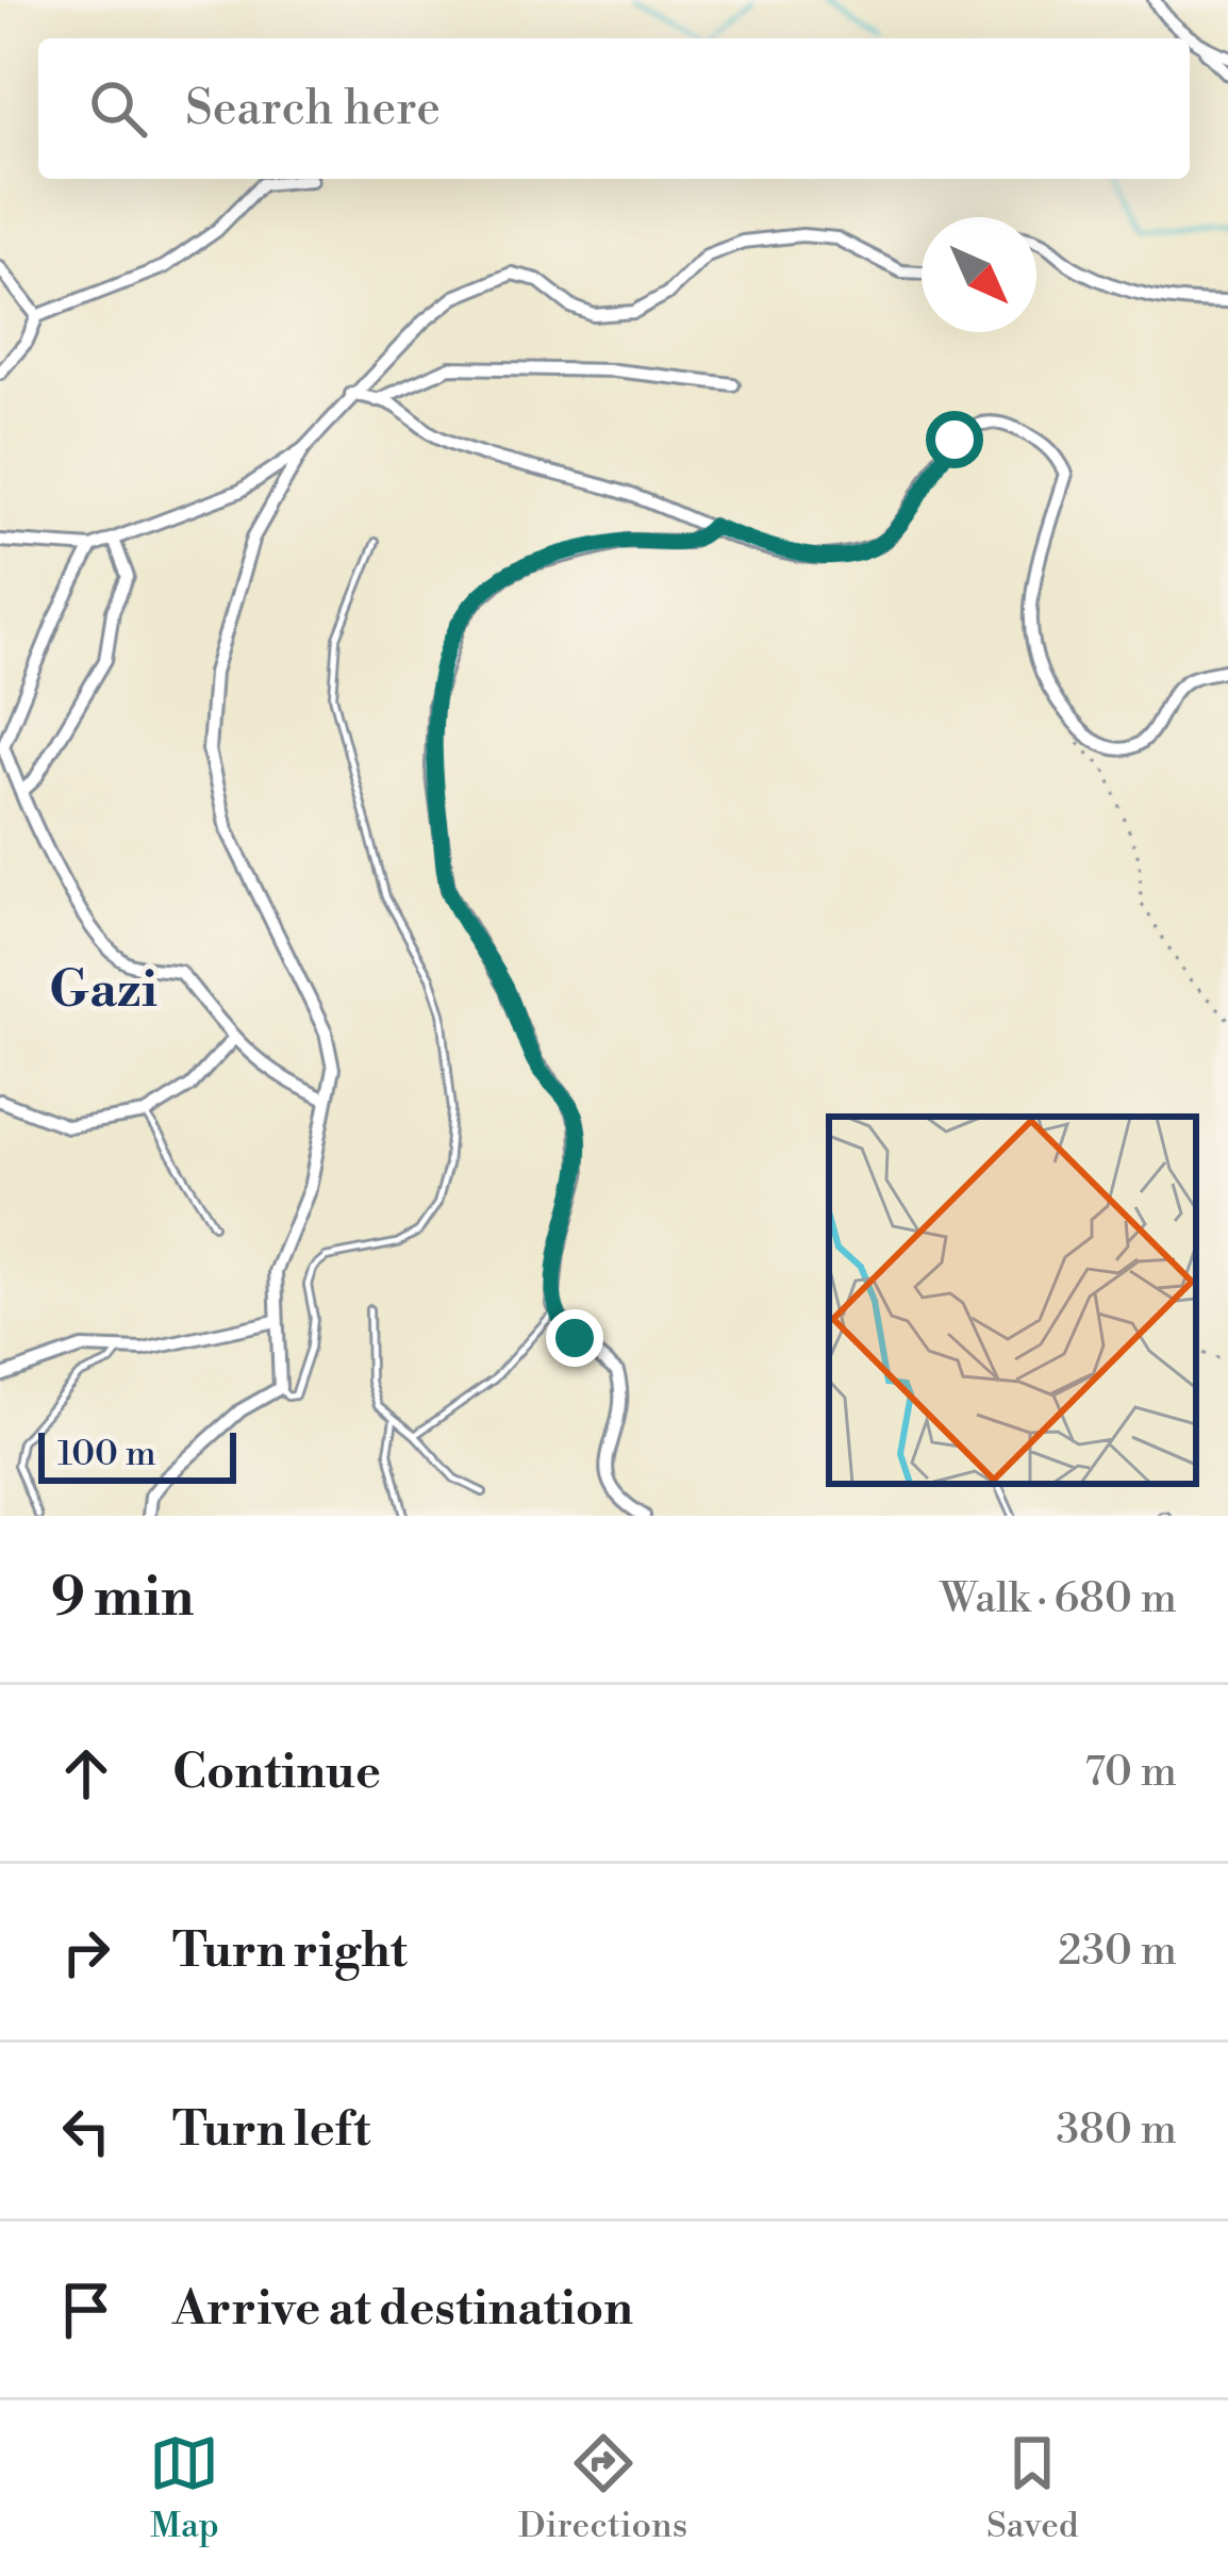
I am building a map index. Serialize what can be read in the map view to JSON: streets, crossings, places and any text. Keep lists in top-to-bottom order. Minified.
{"districts":["Gazi"],"scale_bar":"100 m","north":"bottom right","page":{"search":"Search here","scale":"100 m","heading":["9 min","Walk · 680 m"],"list":[["Continue","70 m"],["Turn right","230 m"],["Turn left","380 m"],"Arrive at destination"],"nav":["Map","Directions","Saved"]}}
